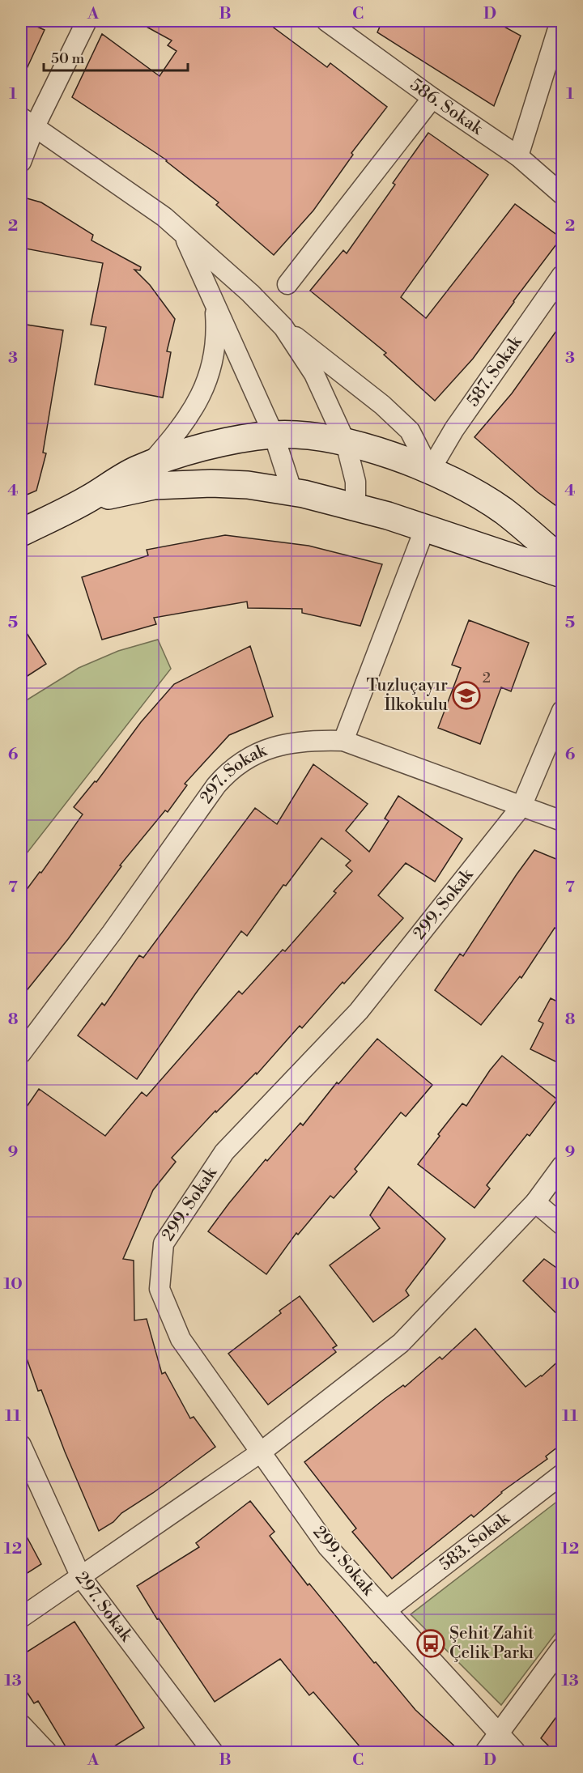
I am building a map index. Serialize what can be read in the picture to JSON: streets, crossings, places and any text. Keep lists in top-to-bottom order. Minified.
{"streets":{"street":["586. Sokak","587. Sokak","297. Sokak","299. Sokak","583. Sokak"]},"crossings":[["297. Sokak","299. Sokak"],["299. Sokak","583. Sokak"]],"places":{"school or university":["Tuzluçayır İlkokulu"],"bus stop":["Şehit Zahit Çelik Parkı"]},"house_numbers":["2"],"scale_bar":"50 m","grid":{"columns":["A","B","C","D"],"rows":["1","2","3","4","5","6","7","8","9","10","11","12","13"]}}
